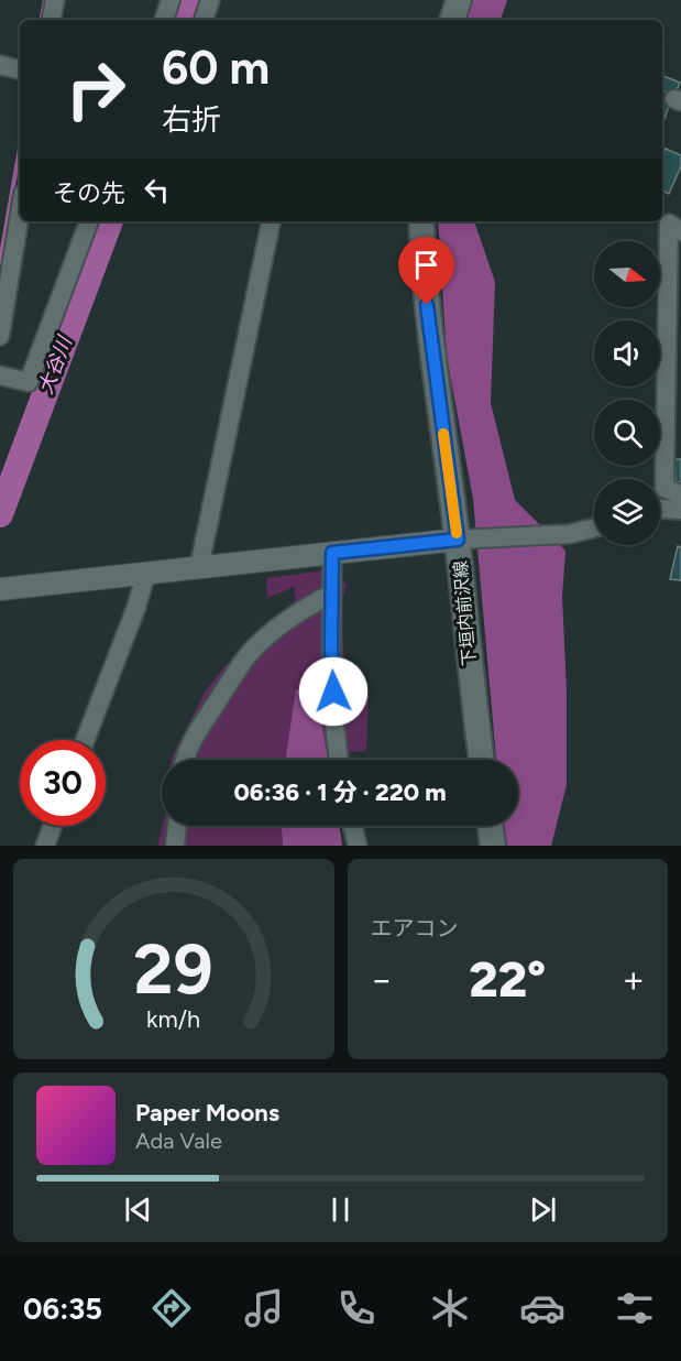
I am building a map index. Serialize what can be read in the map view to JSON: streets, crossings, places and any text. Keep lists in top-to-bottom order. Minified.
{"streets":{"main road":["下垣内前沢線"]},"water":["大谷川"],"north":"right","page":{"turn":["60 m","右折"],"then":"その先","limit":"30","trip":"06:36 · 1 分 · 220 m","tile":"エアコン","heat":["−","22°","+"],"song":["Paper Moons","Ada Vale"],"tabs":"06:35","gauge":["29","km/h"]}}
